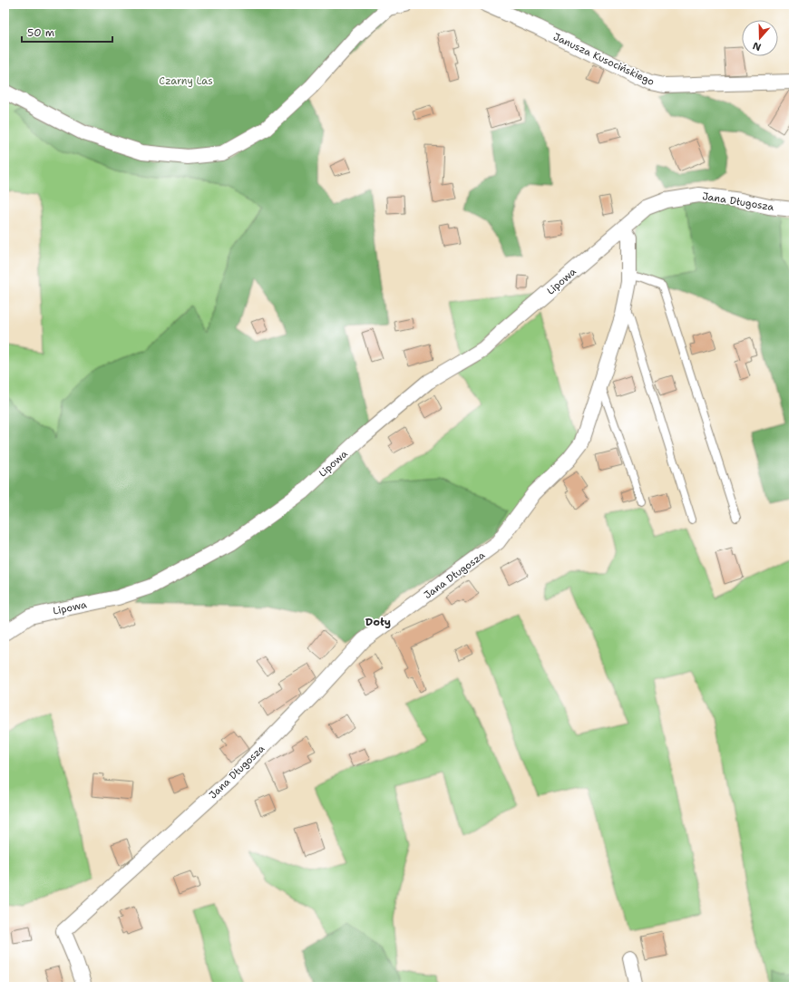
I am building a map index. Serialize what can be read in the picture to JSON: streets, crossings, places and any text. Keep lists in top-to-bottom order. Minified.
{"streets":{"street":["Janusza Kusocińskiego","Jana Długosza","Lipowa"]},"crossings":[["Jana Długosza","Lipowa"]],"districts":["Doły"],"parks":["Czarny Las"],"scale_bar":"50 m","north":"bottom"}
